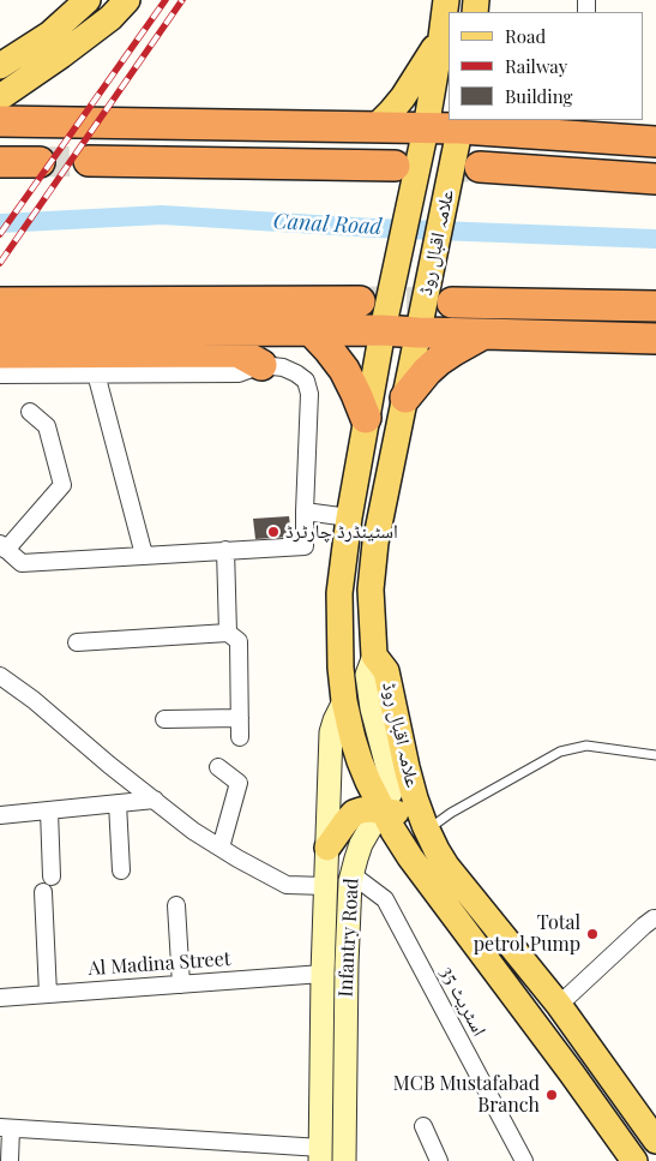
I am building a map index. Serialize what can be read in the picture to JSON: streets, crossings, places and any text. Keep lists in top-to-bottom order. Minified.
{"streets":{"main road":["علامہ اقبال روڈ","Infantry Road"],"street":["Al Madina Street","اسٹریٹ 35"]},"crossings":[["علامہ اقبال روڈ","Infantry Road"],["Infantry Road","Al Madina Street"],["Infantry Road","اسٹریٹ 35"]],"water":["Canal Road"],"places":["اسٹینڈرڈ چارٹرڈ","Total petrol Pump","MCB Mustafabad Branch"],"legend":["Road","Railway","Building"]}
